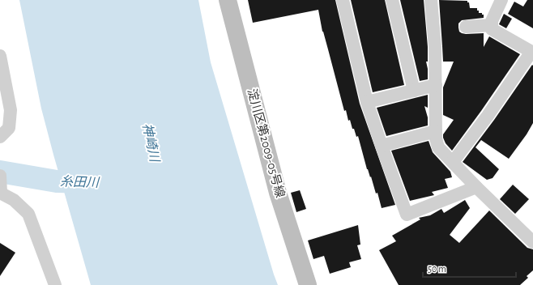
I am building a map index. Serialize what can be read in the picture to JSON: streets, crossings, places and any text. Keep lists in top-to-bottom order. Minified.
{"streets":{"street":["淀川区第2009-05号線"]},"water":["神崎川","糸田川"],"scale_bar":"50 m"}
